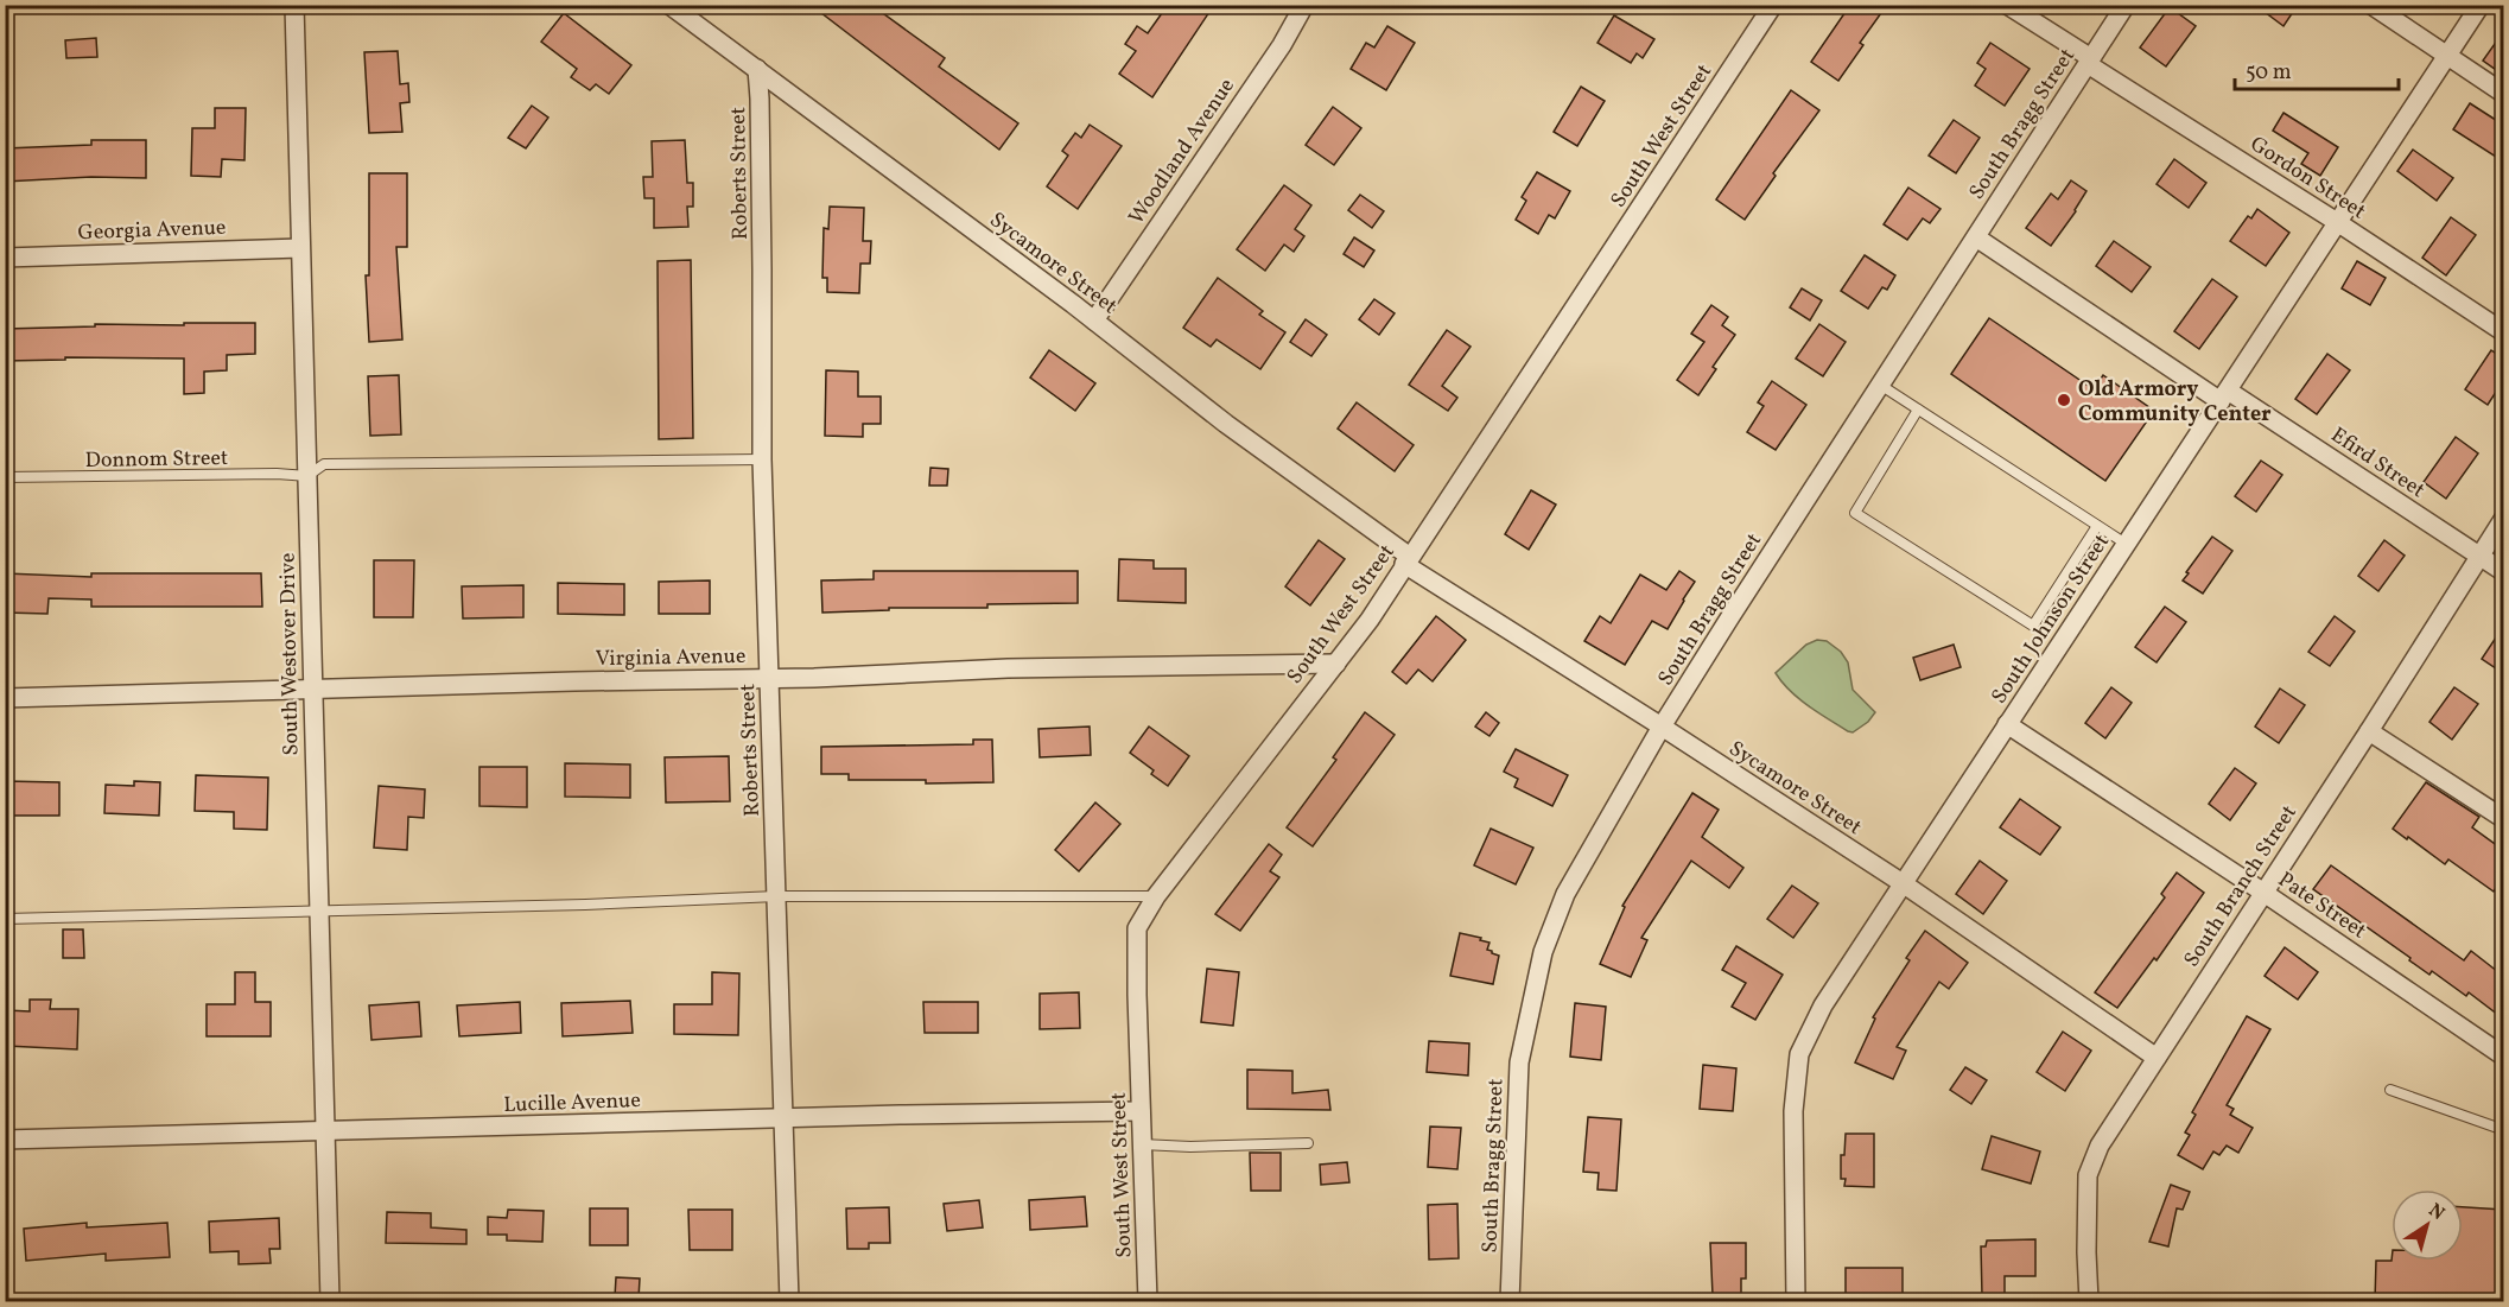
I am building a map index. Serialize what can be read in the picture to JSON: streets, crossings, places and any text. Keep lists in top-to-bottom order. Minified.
{"streets":{"street":["South Bragg Street","South West Street","Woodland Avenue","Roberts Street","Gordon Street","Georgia Avenue","Sycamore Street","Efird Street","South Johnson Street","South Westover Drive","Virginia Avenue","South Branch Street","Pate Street","Lucille Avenue"],"lane":["Donnom Street"]},"crossings":[["South Bragg Street","Gordon Street"],["South Bragg Street","Sycamore Street"],["South Bragg Street","Efird Street"],["South West Street","Sycamore Street"],["South West Street","Virginia Avenue"],["South West Street","Lucille Avenue"],["Woodland Avenue","Sycamore Street"],["Roberts Street","Sycamore Street"],["Roberts Street","Virginia Avenue"],["Roberts Street","Lucille Avenue"],["Gordon Street","South Johnson Street"],["Georgia Avenue","South Westover Drive"],["Sycamore Street","South Johnson Street"],["Sycamore Street","South Branch Street"],["Donnom Street","South Westover Drive"],["Efird Street","South Johnson Street"],["Efird Street","South Branch Street"],["South Johnson Street","Pate Street"],["South Westover Drive","Virginia Avenue"],["South Westover Drive","Lucille Avenue"],["South Branch Street","Pate Street"]],"places":["Old Armory Community Center"],"scale_bar":"50 m","north":"top right"}
